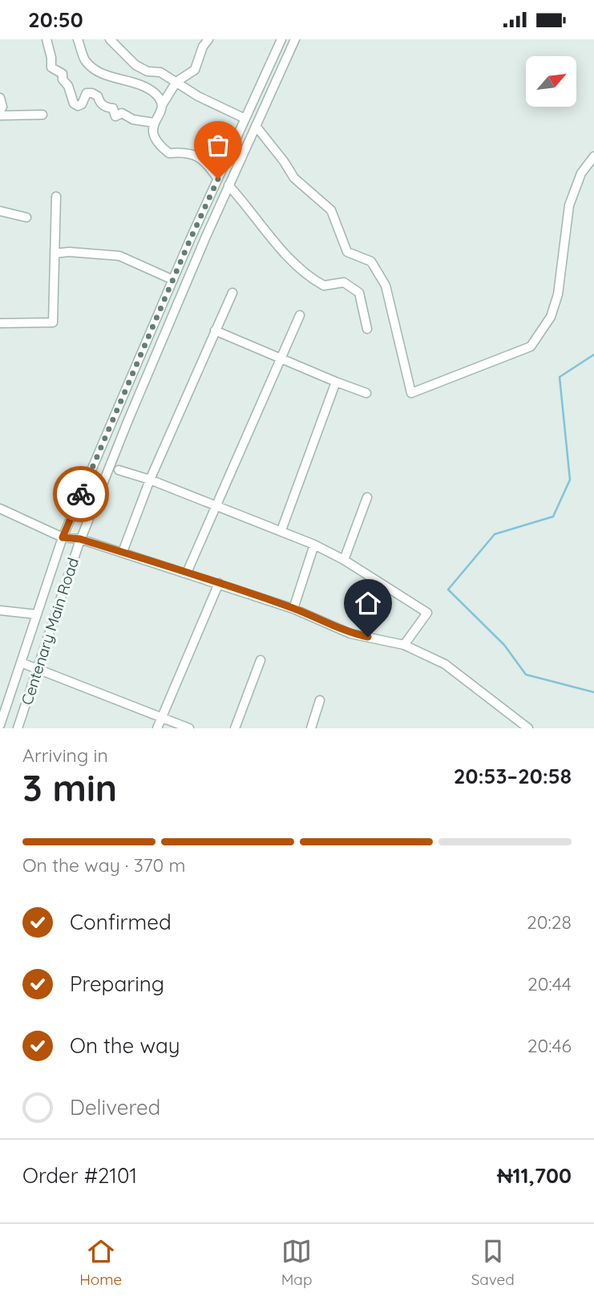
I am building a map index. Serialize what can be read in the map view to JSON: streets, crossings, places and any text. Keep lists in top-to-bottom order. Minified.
{"streets":{"street":["Centenary Main Road"]},"north":"top right","page":{"status":"20:50","heading":["3 min","Arriving in","20:53–20:58"],"panel":["Order #2101","₦11,700"],"bar":"On the way · 370 m","list":[["Confirmed","20:28"],["Preparing","20:44"],["On the way","20:46"],"Delivered"],"tabs":["Home","Map","Saved"]}}
